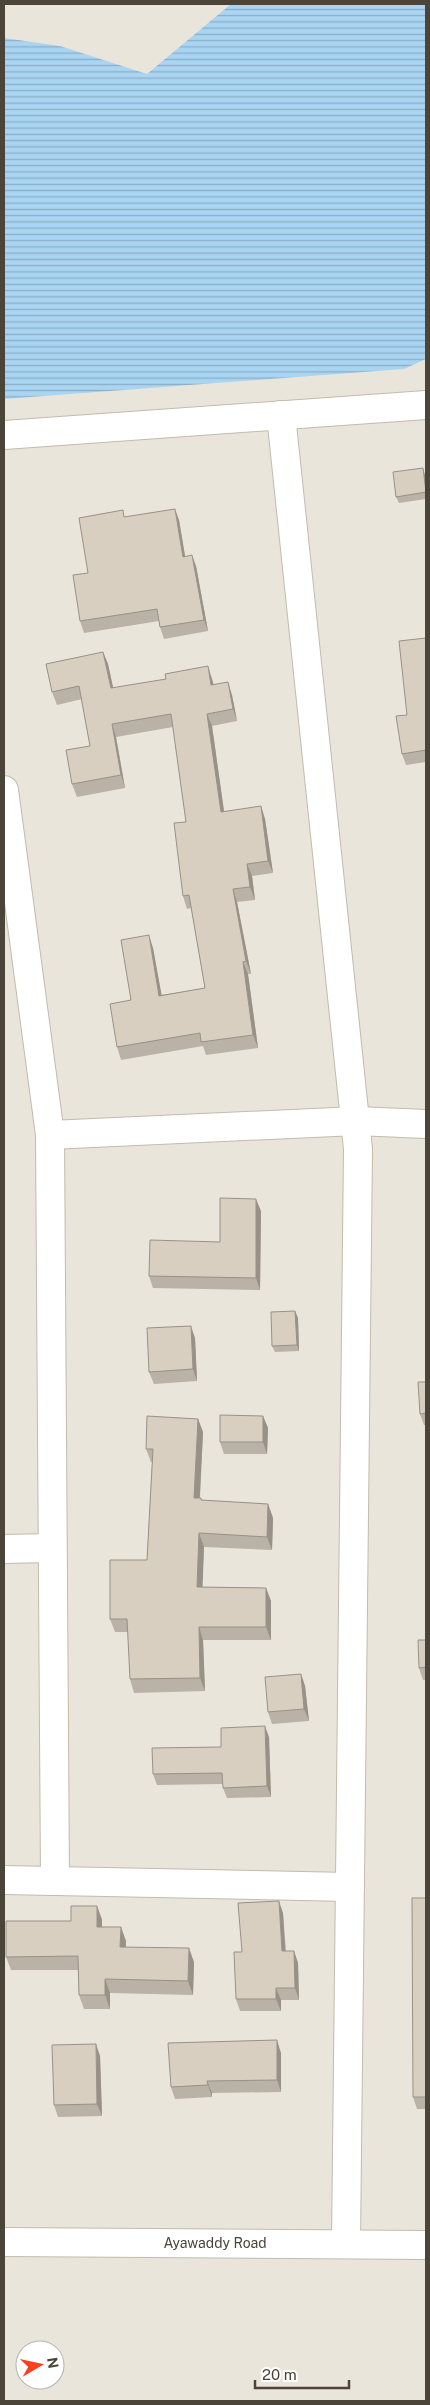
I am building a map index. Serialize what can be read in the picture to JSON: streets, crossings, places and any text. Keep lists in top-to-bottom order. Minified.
{"streets":{"street":["Ayawaddy Road"]},"scale_bar":"20 m","north":"right"}
